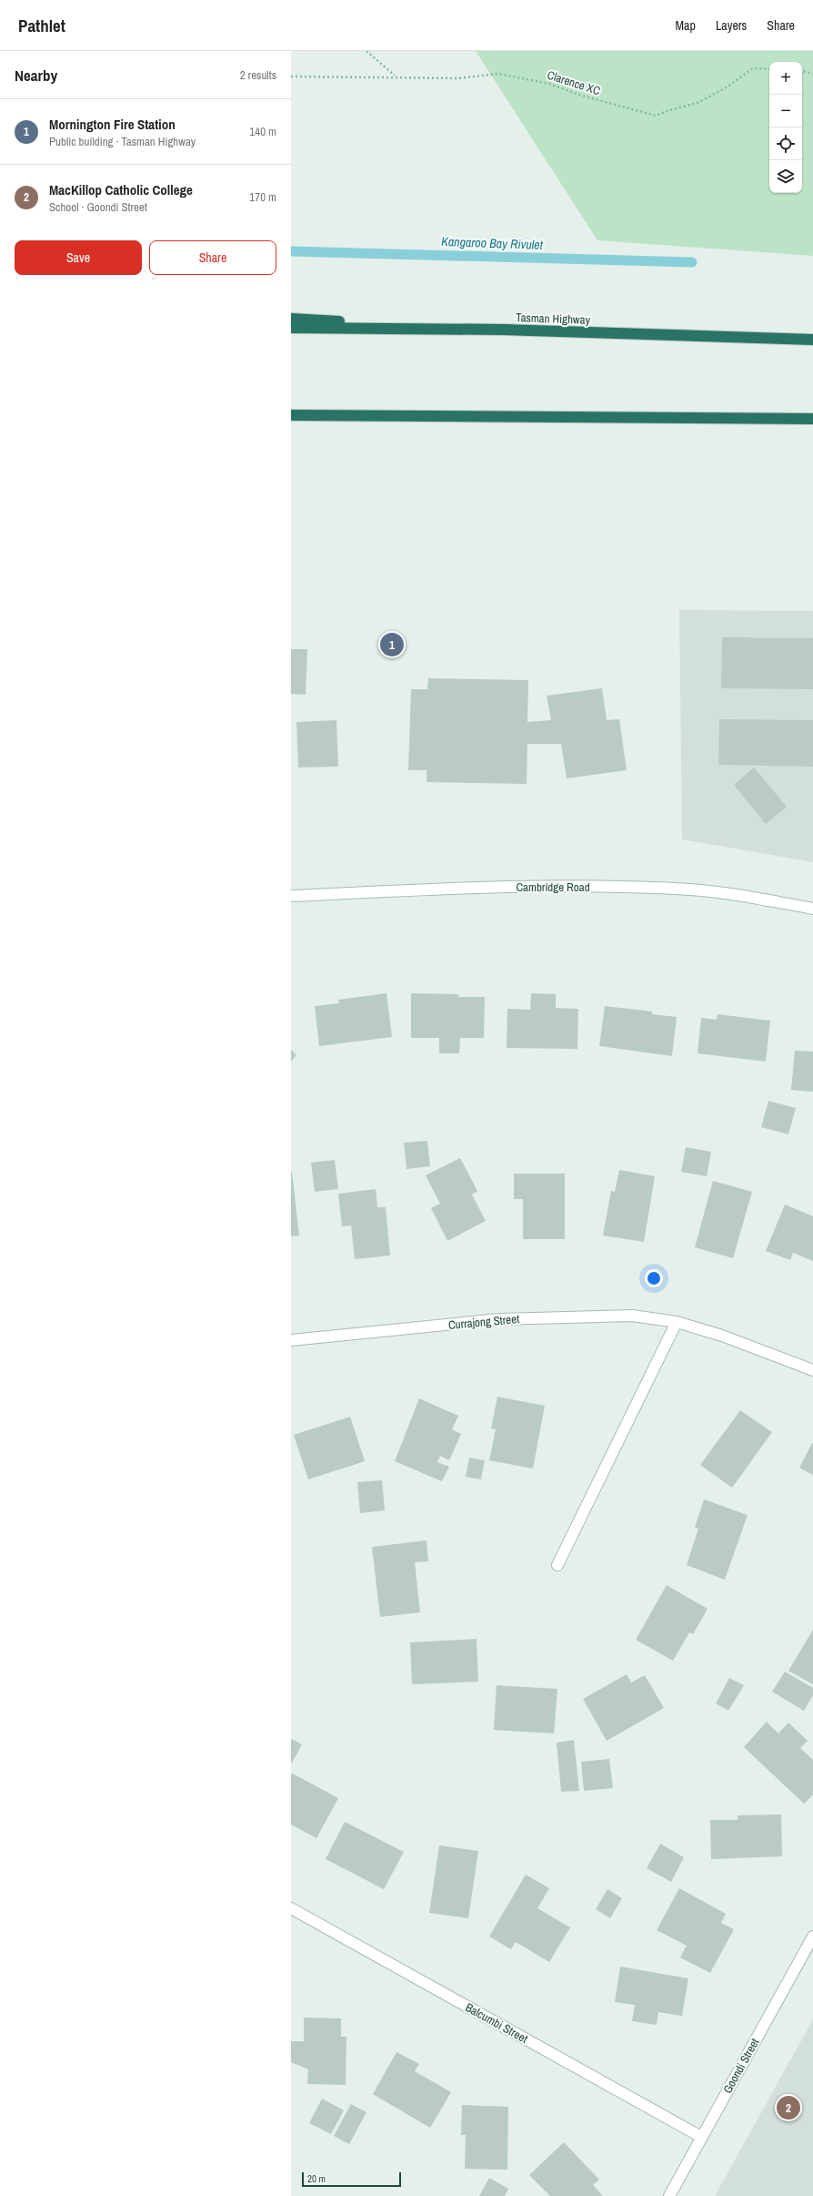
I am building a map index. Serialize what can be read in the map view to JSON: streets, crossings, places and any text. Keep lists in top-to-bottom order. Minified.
{"streets":{"highway":["Tasman Highway"],"street":["Cambridge Road","Currajong Street","Balcumbi Street","Goondi Street"],"path":["Clarence XC"]},"crossings":[["Balcumbi Street","Goondi Street"]],"water":["Kangaroo Bay Rivulet"],"scale_bar":"20 m","page":{"header":"Pathlet","nav":["Map","Layers","Share"],"heading":["Nearby","2 results"],"map_buttons":["+","−"],"list":[{"mark":"1","name":"Mornington Fire Station","note":"Public building · Tasman Highway","value":"140 m"},{"mark":"2","name":"MacKillop Catholic College","note":"School · Goondi Street","value":"170 m"}],"buttons":["Save","Share"],"pins":["1","2"],"scale":"20 m"}}
